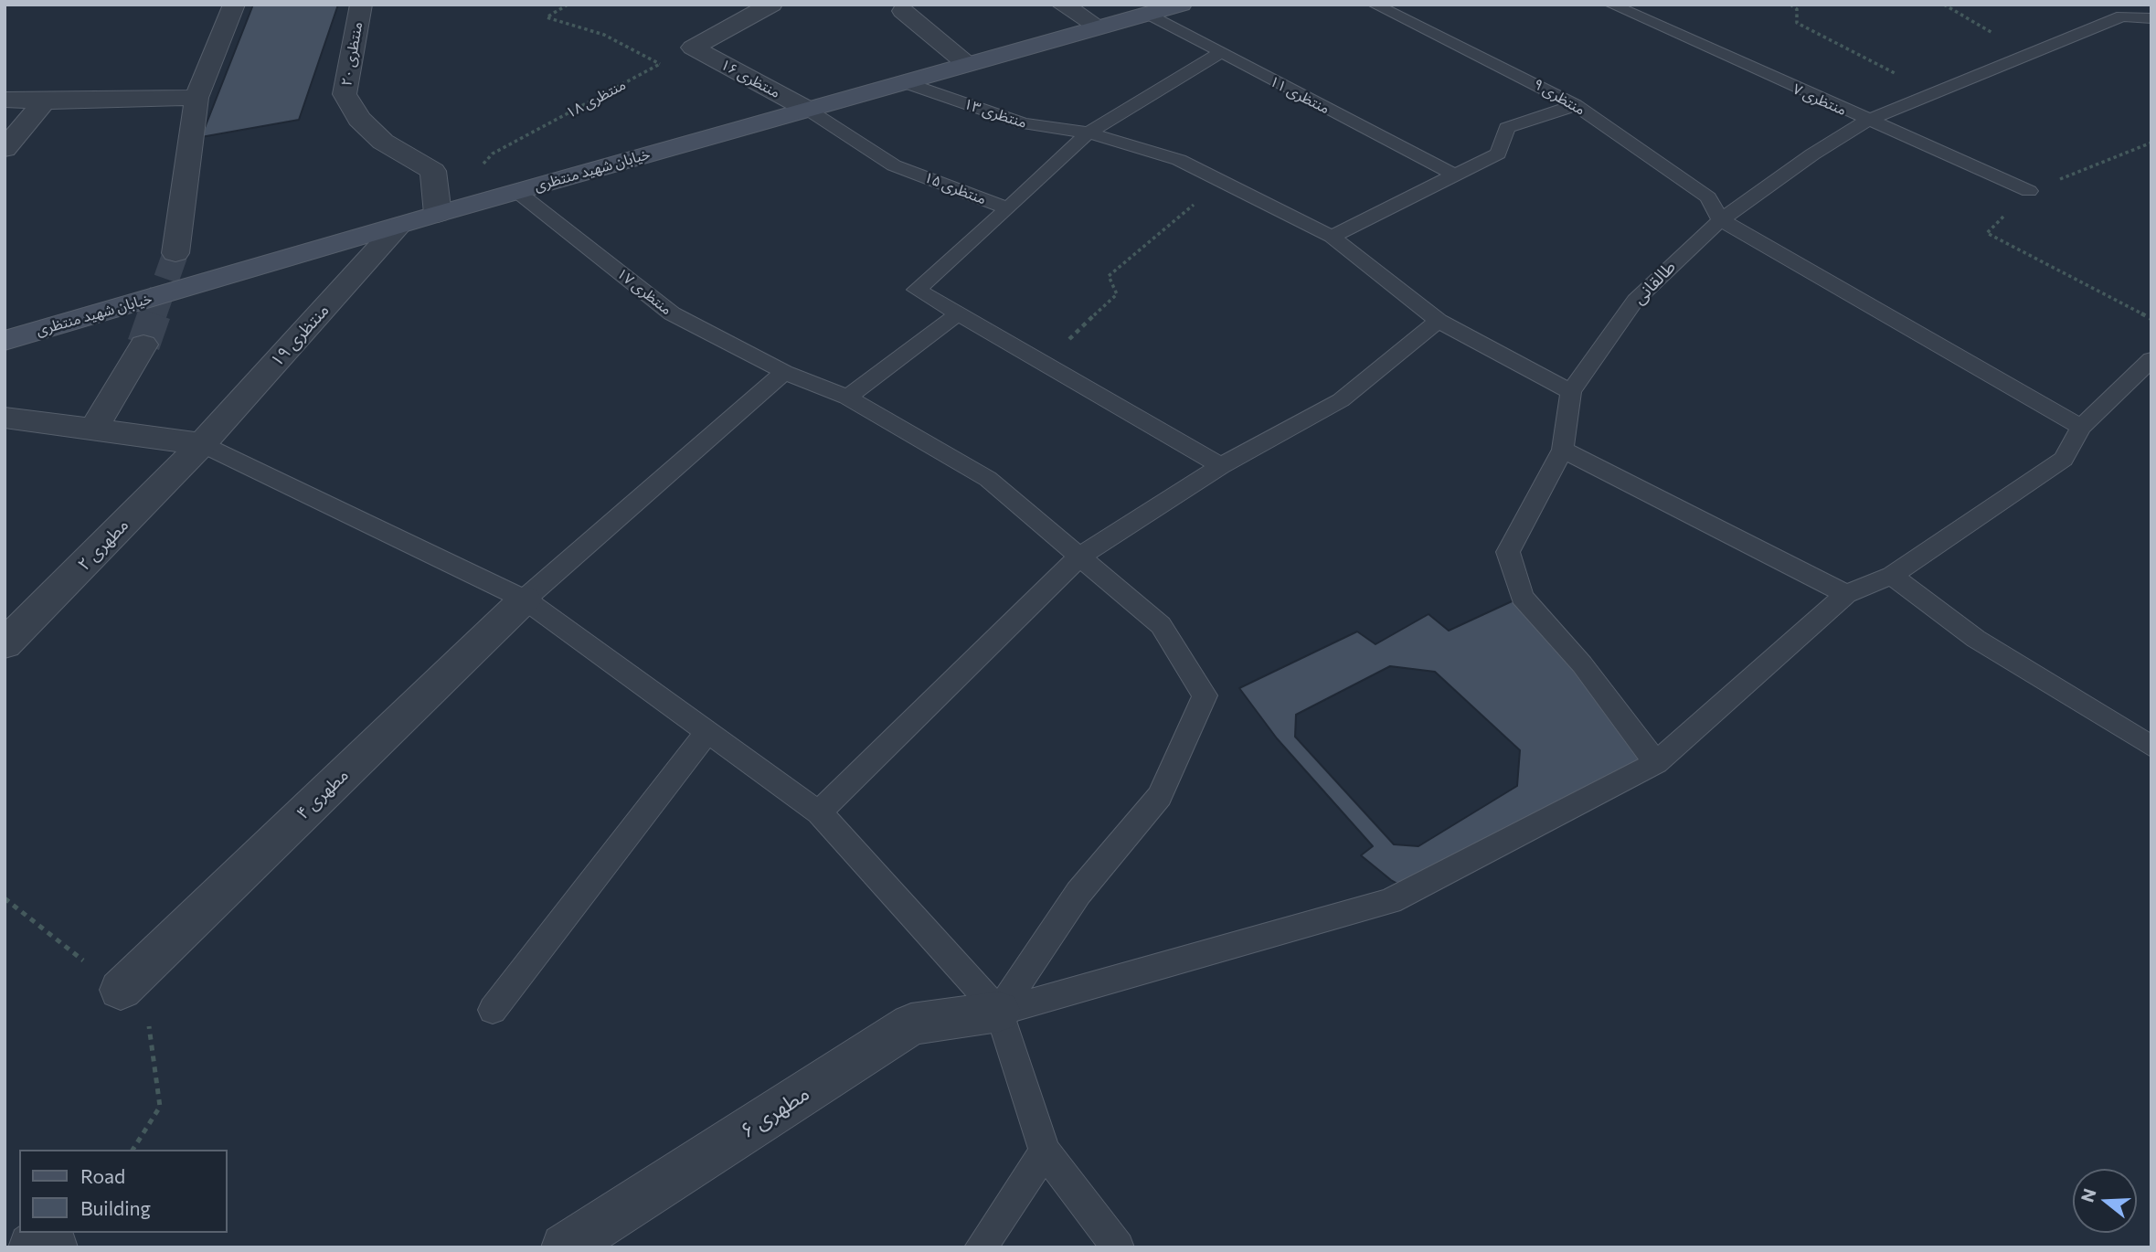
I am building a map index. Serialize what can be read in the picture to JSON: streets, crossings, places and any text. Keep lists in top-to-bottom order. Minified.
{"streets":{"main road":["خیابان شهید منتظری"],"street":["منتظری ۲۰","منتظری ۱۶","منتظری ۱۹","مطهری ۲","مطهری ۴","مطهری ۶"],"lane":["منتظری ۱۱","منتظری ۹","منتظری ۷","منتظری ۱۳","منتظری ۱۵","طالقانی","منتظری ۱۷"],"path":["منتظری ۱۸"]},"crossings":[["منتظری ۲۰","منتظری ۱۸"],["منتظری ۲۰","خیابان شهید منتظری"],["منتظری ۱۶","خیابان شهید منتظری"],["منتظری ۱۶","منتظری ۱۵"],["منتظری ۱۱","خیابان شهید منتظری"],["منتظری ۱۱","منتظری ۱۵"],["منتظری ۹","طالقانی"],["منتظری ۱۸","خیابان شهید منتظری"],["منتظری ۷","طالقانی"],["منتظری ۱۳","خیابان شهید منتظری"],["منتظری ۱۳","منتظری ۱۵"],["خیابان شهید منتظری","منتظری ۱۵"],["خیابان شهید منتظری","منتظری ۱۷"],["خیابان شهید منتظری","منتظری ۱۹"],["منتظری ۱۹","مطهری ۲"]],"legend":["Road","Building"],"north":"left"}
